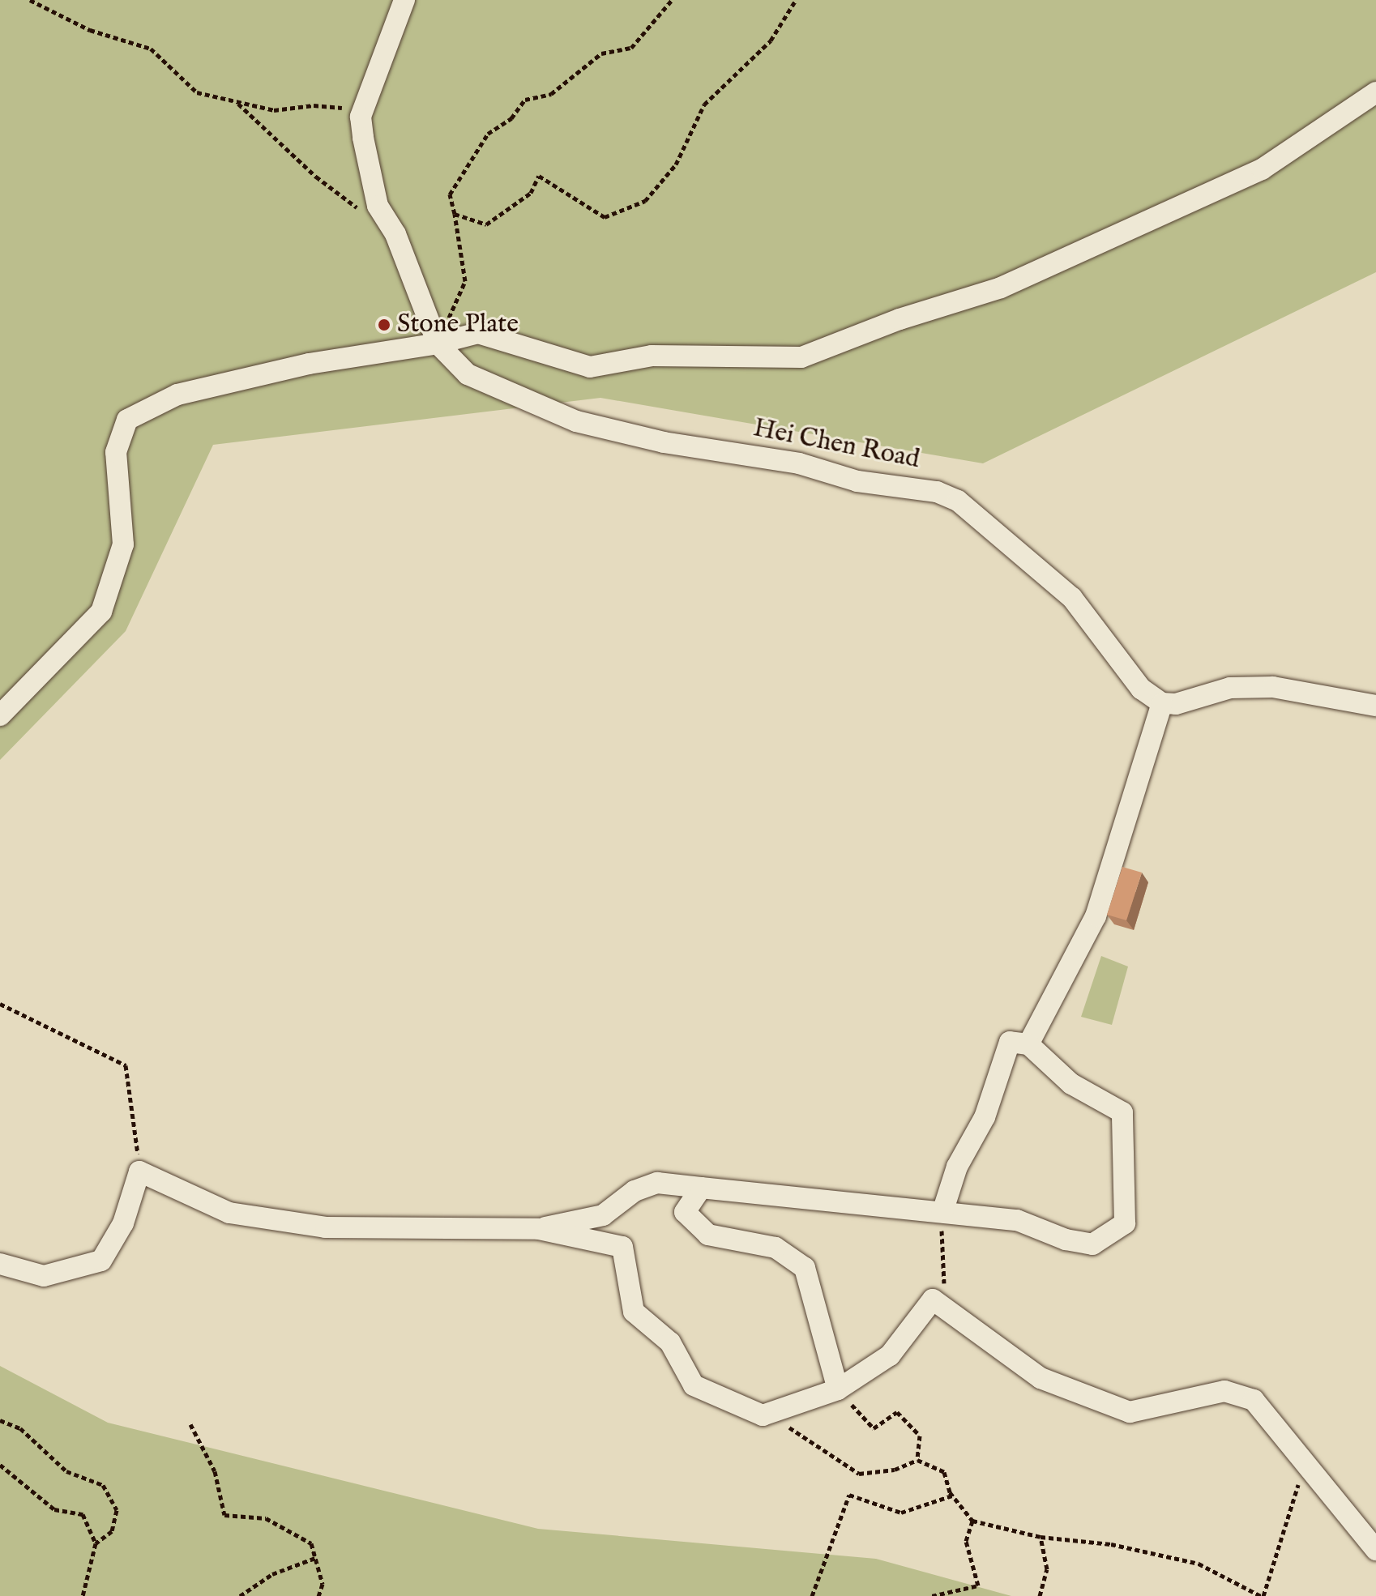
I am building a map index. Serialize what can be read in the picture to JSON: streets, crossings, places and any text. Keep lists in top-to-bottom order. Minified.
{"streets":{"street":["Hei Chen Road"]},"places":["Stone Plate"]}
